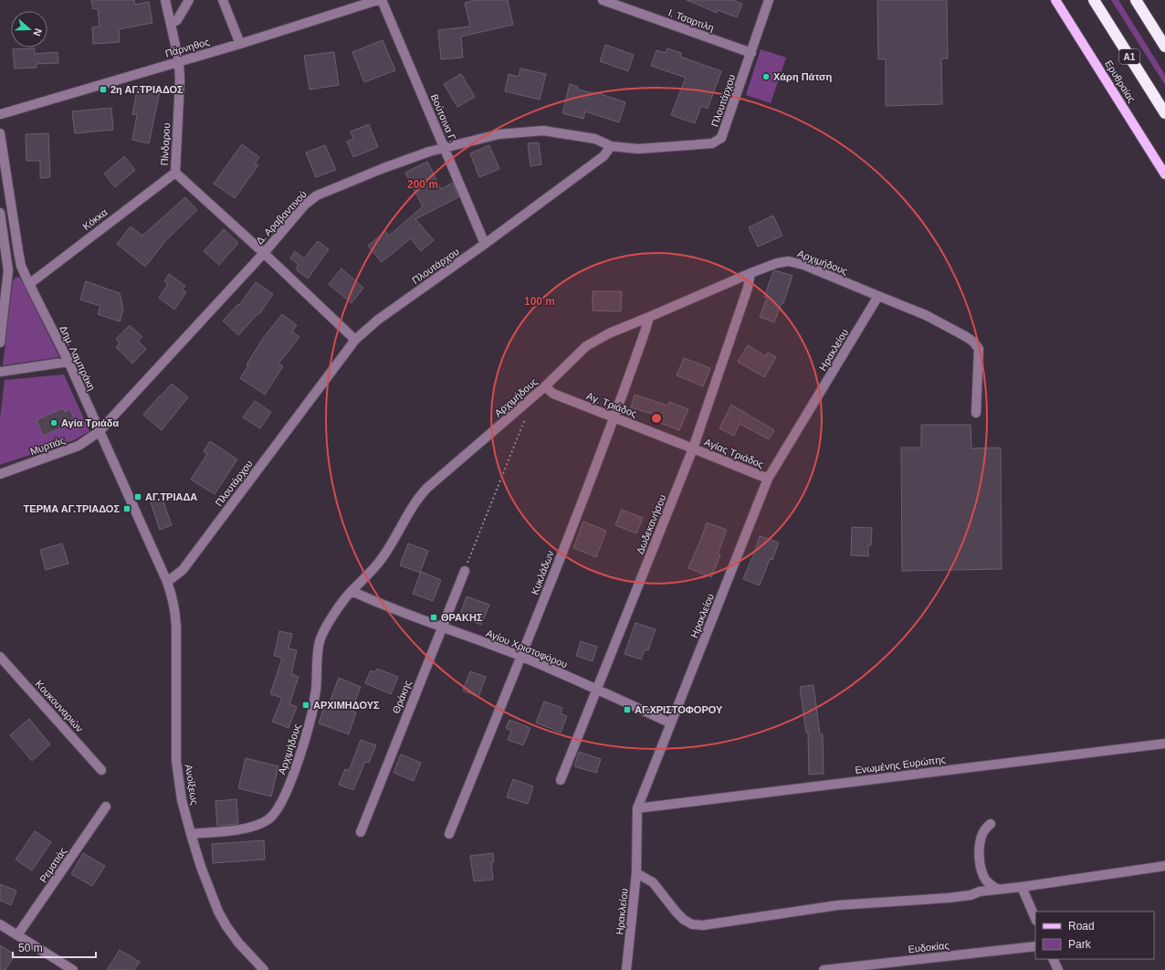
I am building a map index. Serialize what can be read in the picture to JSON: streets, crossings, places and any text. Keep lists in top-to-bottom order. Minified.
{"streets":{"highway":["Α1"],"main road":["Ερυθραίας"],"street":["Ι. Τσαρτιλη","Πάρνηθος","Πλουτάρχου","Βούτσινα Γ.","Πίνδαρου","Δ. Αραβαντινού","Κόκκα","Αρχιμήδους","Ηρακλείου","Δημ. Λαμπράκη","Αγ. Τριάδος","Μυρτιάς","Αγίας Τριάδος","Δωδεκανήσου","Κυκλάδων","Αγίου Χριστοφόρου","Θράκης","Κουκουναριών","Ενωμένης Ευρώπης","Ανοίξεως","Ρεματιάς","Ευδοκίας"]},"crossings":[["Ι. Τσαρτιλη","Πλουτάρχου"],["Πάρνηθος","Πίνδαρου"],["Πλουτάρχου","Βούτσινα Γ."],["Πλουτάρχου","Πίνδαρου"],["Πλουτάρχου","Δ. Αραβαντινού"],["Πλουτάρχου","Δημ. Λαμπράκη"],["Πλουτάρχου","Ανοίξεως"],["Βούτσινα Γ.","Δ. Αραβαντινού"],["Πίνδαρου","Δ. Αραβαντινού"],["Πίνδαρου","Κόκκα"],["Δ. Αραβαντινού","Δημ. Λαμπράκη"],["Δ. Αραβαντινού","Μυρτιάς"],["Κόκκα","Δημ. Λαμπράκη"],["Αρχιμήδους","Ηρακλείου"],["Αρχιμήδους","Αγ. Τριάδος"],["Αρχιμήδους","Δωδεκανήσου"],["Αρχιμήδους","Κυκλάδων"],["Αρχιμήδους","Αγίου Χριστοφόρου"],["Αρχιμήδους","Ανοίξεως"],["Ηρακλείου","Αγίας Τριάδος"],["Ηρακλείου","Αγίου Χριστοφόρου"],["Ηρακλείου","Ενωμένης Ευρώπης"],["Δημ. Λαμπράκη","Μυρτιάς"],["Δημ. Λαμπράκη","Ανοίξεως"],["Αγ. Τριάδος","Αγίας Τριάδος"],["Αγ. Τριάδος","Δωδεκανήσου"],["Αγ. Τριάδος","Κυκλάδων"],["Αγίας Τριάδος","Δωδεκανήσου"],["Δωδεκανήσου","Αγίου Χριστοφόρου"],["Κυκλάδων","Αγίου Χριστοφόρου"],["Αγίου Χριστοφόρου","Θράκης"]],"places":{"other":["Χάρη Πάτση","Αγία Τριάδα"],"transit":["2η ΑΓ.ΤΡΙΑΔΟΣ","ΑΓ.ΤΡΙΑΔΑ","ΤΕΡΜΑ ΑΓ.ΤΡΙΑΔΟΣ","ΘΡΑΚΗΣ","ΑΡΧΙΜΗΔΟΥΣ","ΑΓ.ΧΡΙΣΤΟΦΟΡΟΥ"]},"legend":["Road","Park"],"scale_bar":"50 m","north":"right","rings":["200 m","100 m"]}
